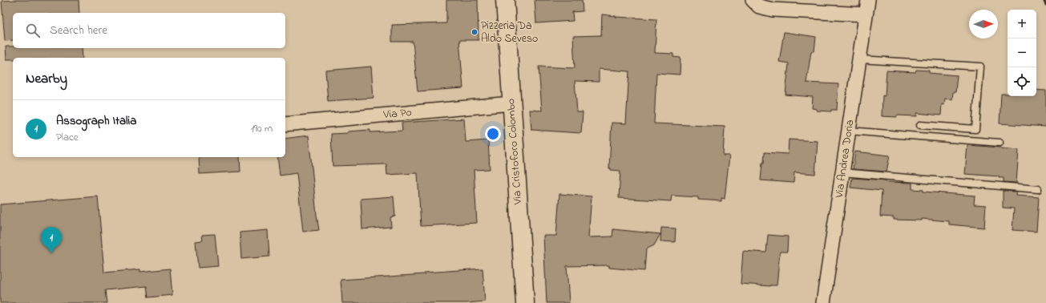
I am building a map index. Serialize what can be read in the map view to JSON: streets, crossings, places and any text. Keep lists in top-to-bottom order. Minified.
{"streets":{"street":["Via Po","Via Cristoforo Colombo","Via Andrea Doria"]},"crossings":[["Via Po","Via Cristoforo Colombo"]],"places":["Pizzeria Da Aldo Seveso"],"north":"right","page":{"map_buttons":["+","−"],"search":"Search here","heading":"Nearby","list":[{"mark":"1","name":"Assograph Italia","note":"Place","value":"190 m"}],"pins":"1"}}
